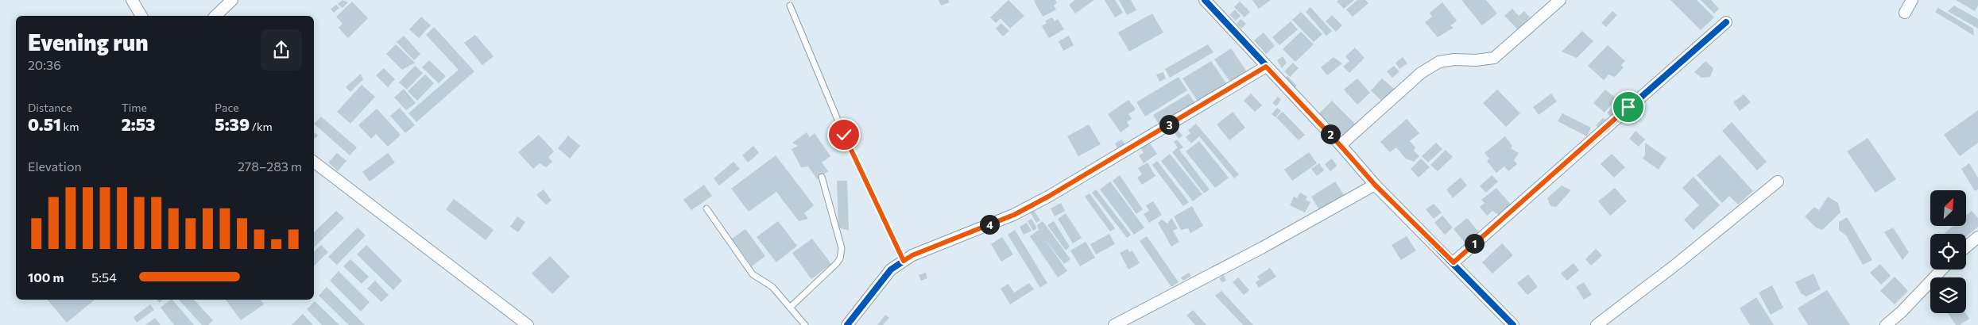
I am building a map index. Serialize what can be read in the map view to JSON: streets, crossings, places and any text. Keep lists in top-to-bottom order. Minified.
{"north":"top right","page":{"heading":["Evening run","20:36"],"stats":[["Distance","0.51 km"],["Time","2:53"],["Pace","5:39 /km"]],"pins":["3","2","4","1"],"chart":["Elevation","278–283 m"],"list":[{"name":"100 m","note":"5:54"}]}}
